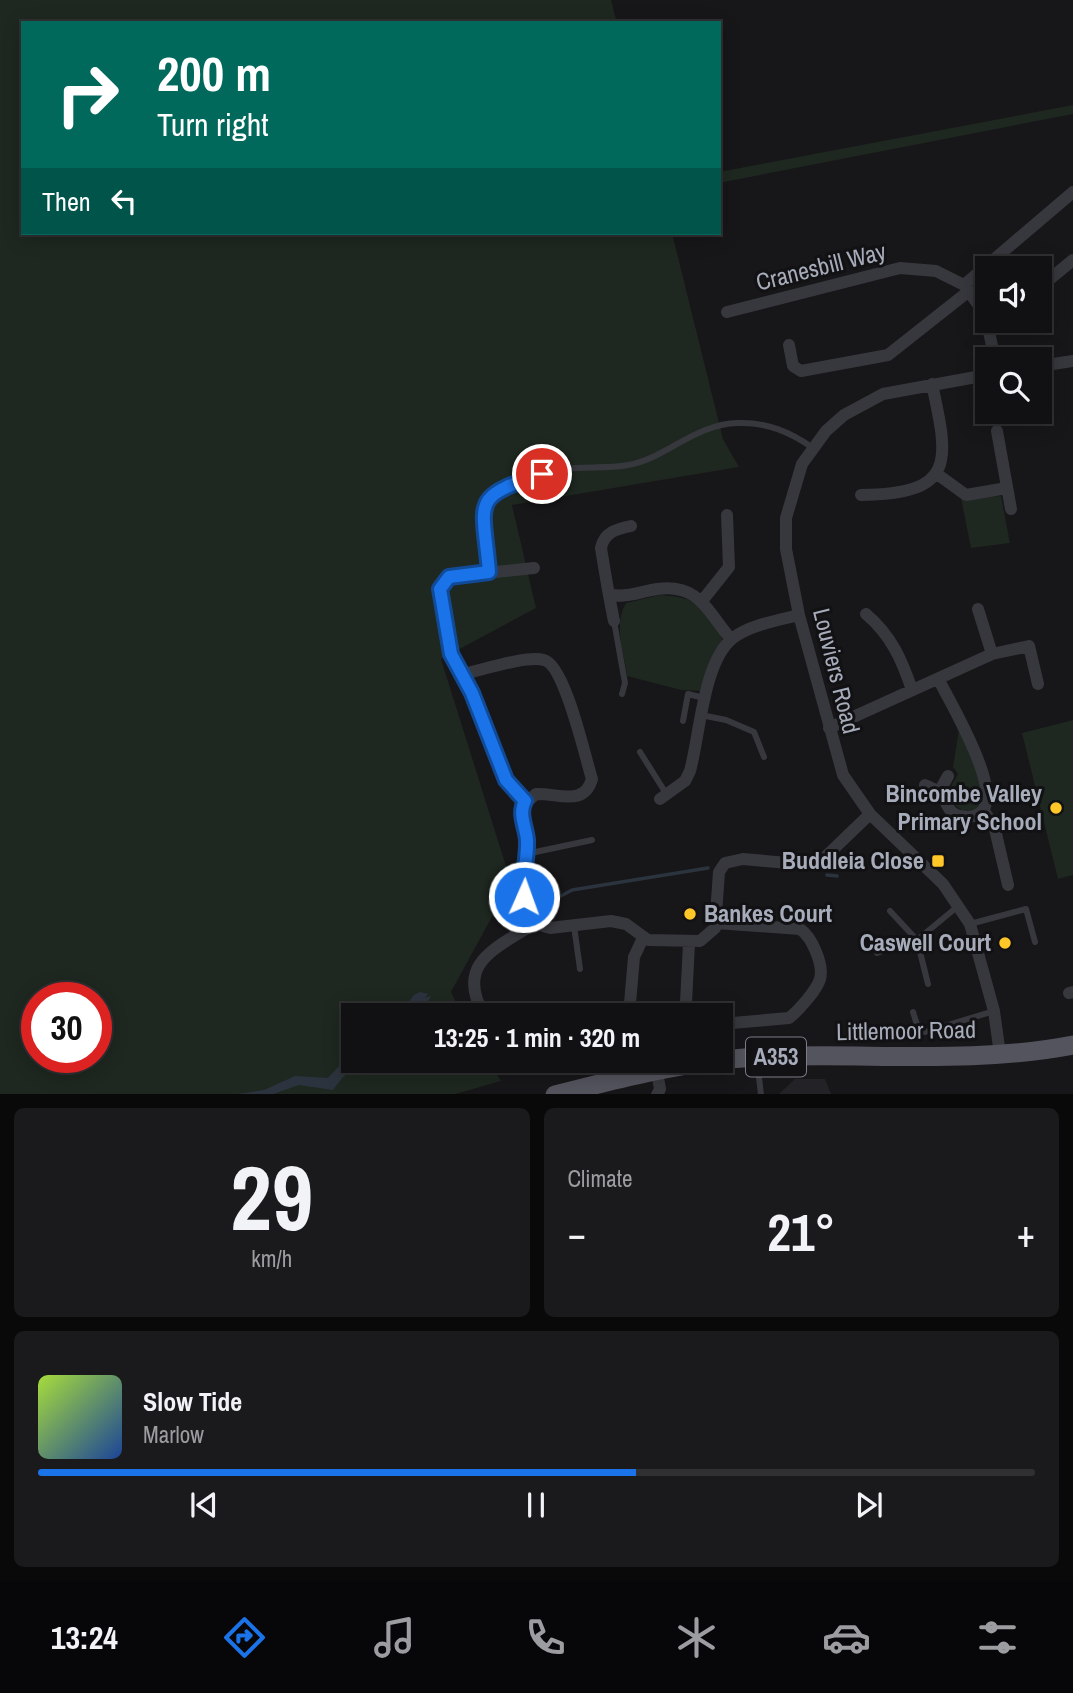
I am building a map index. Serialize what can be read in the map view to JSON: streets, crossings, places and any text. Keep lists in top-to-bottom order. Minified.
{"streets":{"main road":["Littlemoor Road","A353"],"street":["Cranesbill Way","Louviers Road"]},"crossings":[["Louviers Road","Littlemoor Road"]],"places":{"other":["Bincombe Valley Primary School","Bankes Court","Caswell Court"],"transit":["Buddleia Close"]},"page":{"turn":["200 m","Turn right"],"then":"Then","limit":"30","trip":"13:25 · 1 min · 320 m","tile":[["29","km/h"],"Climate"],"heat":["−","21°","+"],"song":["Slow Tide","Marlow"],"tabs":"13:24"}}
